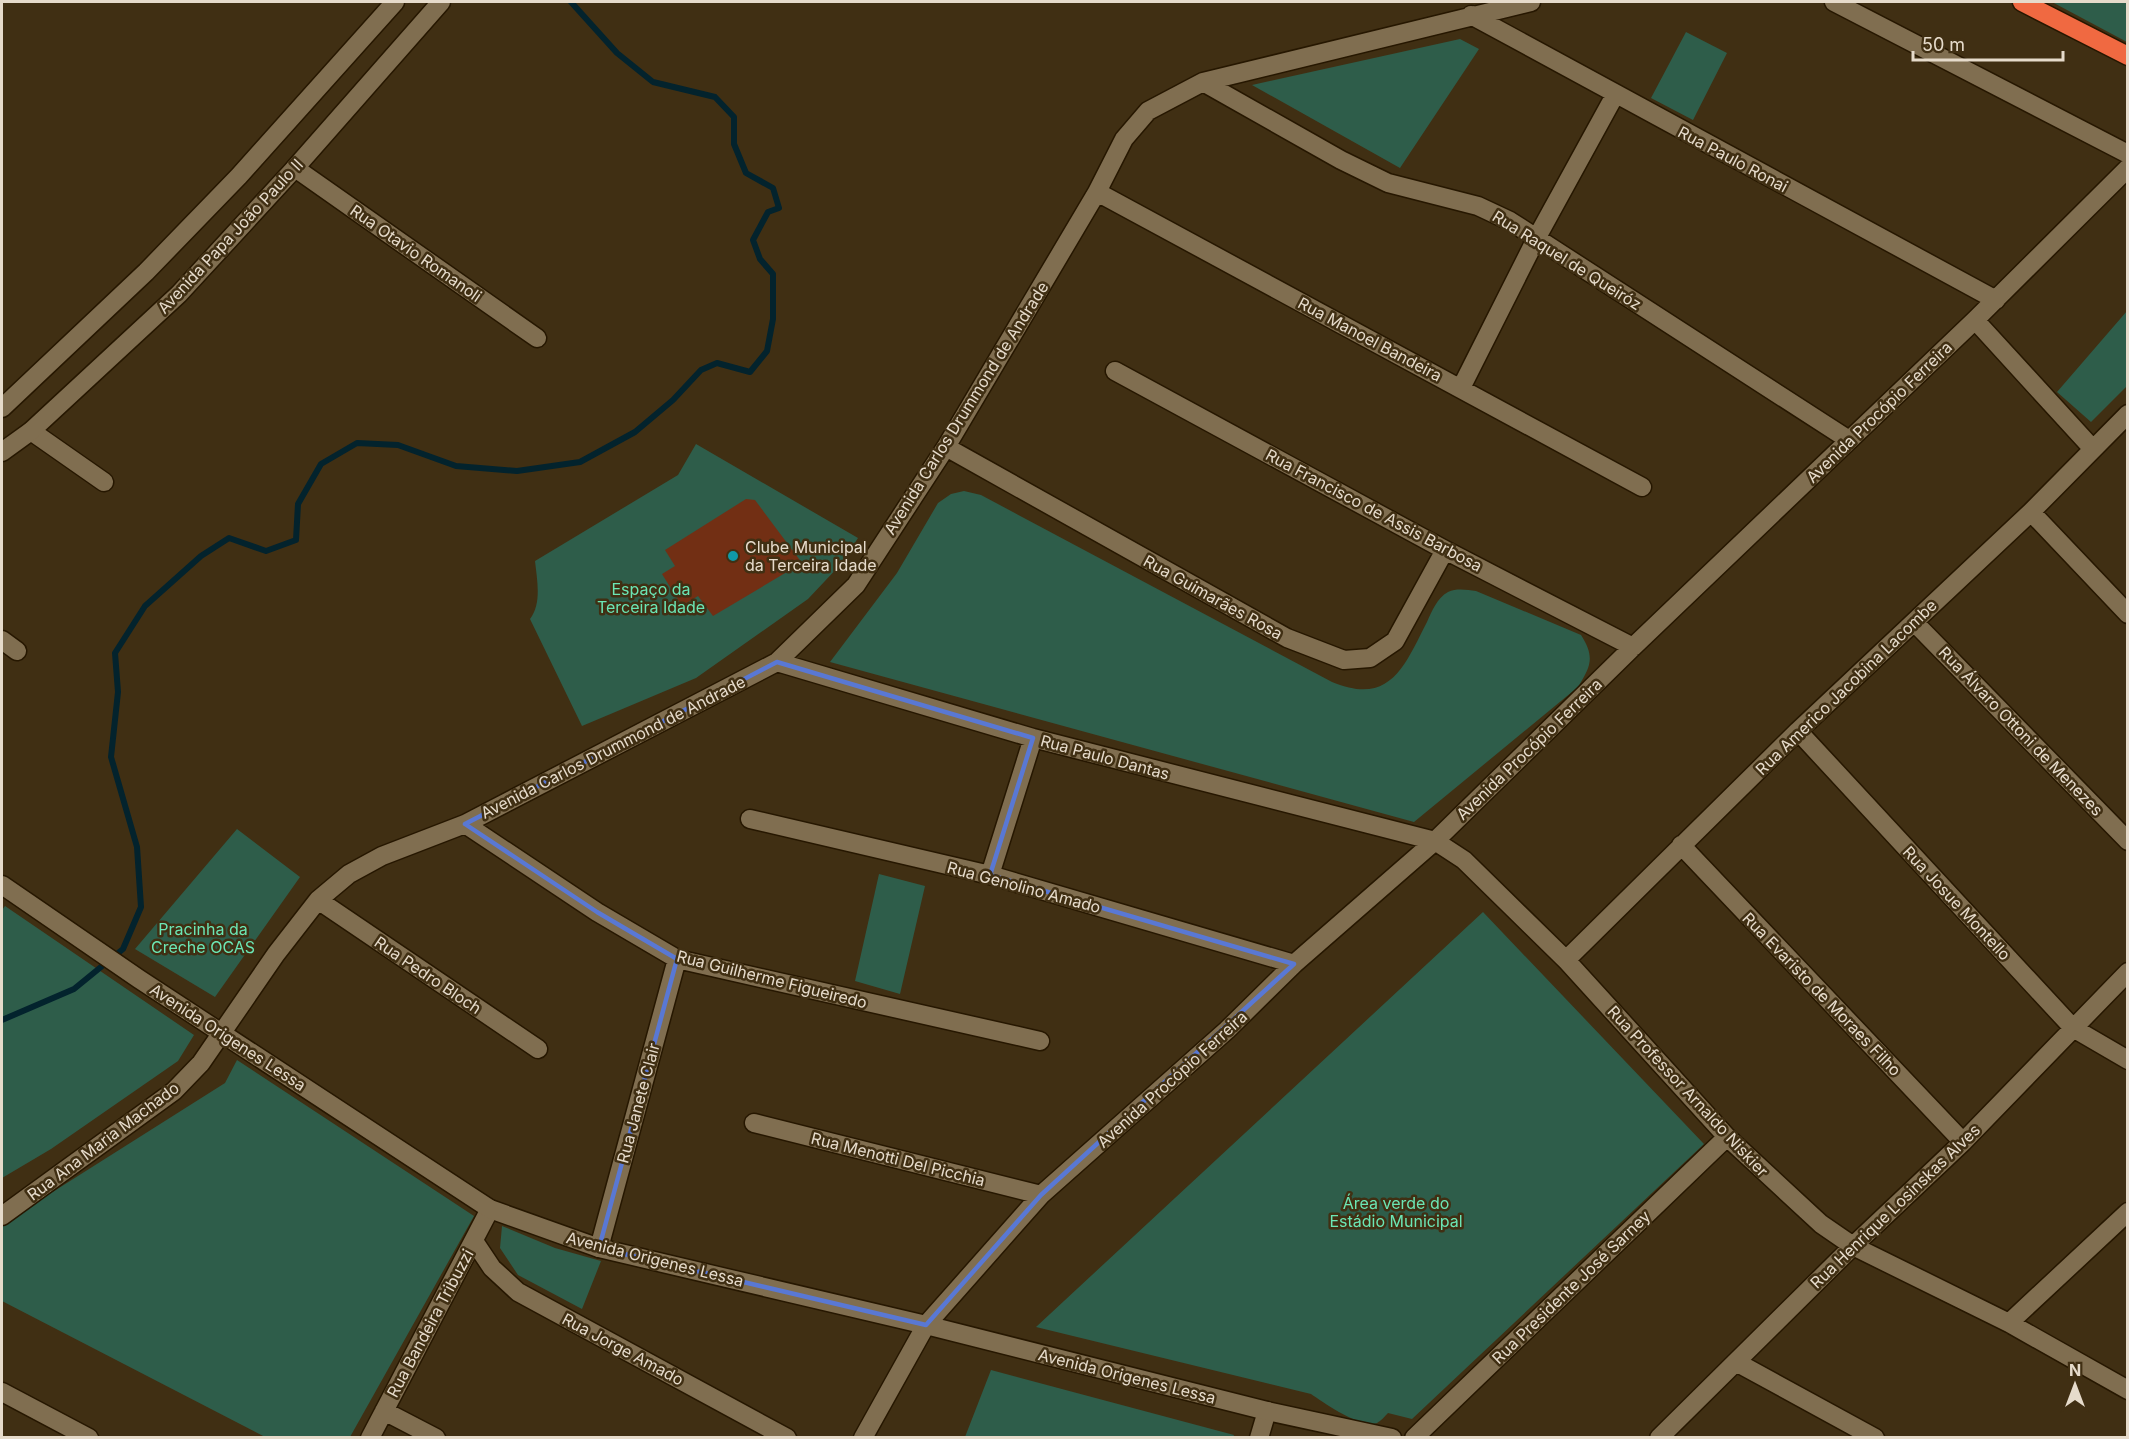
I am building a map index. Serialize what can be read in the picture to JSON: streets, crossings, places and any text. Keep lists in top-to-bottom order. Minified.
{"streets":{"street":["Rua Paulo Ronai","Avenida Papa João Paulo II","Rua Otavio Romanoli","Rua Raquel de Queiróz","Rua Manoel Bandeira","Avenida Carlos Drummond de Andrade","Avenida Procópio Ferreira","Rua Francisco de Assis Barbosa","Rua Guimarães Rosa","Rua Americo Jacobina Lacombe","Rua Álvaro Ottoni de Menezes","Rua Paulo Dantas","Rua Genolino Amado","Rua Josue Montello","Rua Pedro Bloch","Rua Guilherme Figueiredo","Rua Evaristo de Moraes Filho","Avenida Origenes Lessa","Rua Professor Arnaldo Niskier","Rua Janete Clair","Rua Ana Maria Machado","Rua Menotti Del Picchia","Rua Henrique Losinskas Alves","Rua Presidente José Sarney","Rua Bandeira Tribuzzi","Rua Jorge Amado"]},"crossings":[["Rua Paulo Ronai","Avenida Carlos Drummond de Andrade"],["Rua Paulo Ronai","Avenida Procópio Ferreira"],["Avenida Papa João Paulo II","Rua Otavio Romanoli"],["Rua Raquel de Queiróz","Avenida Carlos Drummond de Andrade"],["Rua Raquel de Queiróz","Avenida Procópio Ferreira"],["Rua Manoel Bandeira","Avenida Carlos Drummond de Andrade"],["Avenida Carlos Drummond de Andrade","Rua Guimarães Rosa"],["Avenida Carlos Drummond de Andrade","Rua Paulo Dantas"],["Avenida Carlos Drummond de Andrade","Rua Pedro Bloch"],["Avenida Carlos Drummond de Andrade","Rua Guilherme Figueiredo"],["Avenida Carlos Drummond de Andrade","Avenida Origenes Lessa"],["Avenida Carlos Drummond de Andrade","Rua Ana Maria Machado"],["Avenida Procópio Ferreira","Rua Francisco de Assis Barbosa"],["Avenida Procópio Ferreira","Rua Paulo Dantas"],["Avenida Procópio Ferreira","Rua Genolino Amado"],["Avenida Procópio Ferreira","Avenida Origenes Lessa"],["Avenida Procópio Ferreira","Rua Professor Arnaldo Niskier"],["Avenida Procópio Ferreira","Rua Menotti Del Picchia"],["Rua Francisco de Assis Barbosa","Rua Guimarães Rosa"],["Rua Americo Jacobina Lacombe","Rua Álvaro Ottoni de Menezes"],["Rua Americo Jacobina Lacombe","Rua Josue Montello"],["Rua Americo Jacobina Lacombe","Rua Evaristo de Moraes Filho"],["Rua Americo Jacobina Lacombe","Rua Professor Arnaldo Niskier"],["Rua Paulo Dantas","Rua Professor Arnaldo Niskier"],["Rua Josue Montello","Rua Henrique Losinskas Alves"],["Rua Guilherme Figueiredo","Rua Janete Clair"],["Rua Evaristo de Moraes Filho","Rua Henrique Losinskas Alves"],["Avenida Origenes Lessa","Rua Janete Clair"],["Avenida Origenes Lessa","Rua Ana Maria Machado"],["Avenida Origenes Lessa","Rua Bandeira Tribuzzi"],["Rua Professor Arnaldo Niskier","Rua Henrique Losinskas Alves"],["Rua Professor Arnaldo Niskier","Rua Presidente José Sarney"],["Rua Bandeira Tribuzzi","Rua Jorge Amado"]],"parks":["Espaço da Terceira Idade","Pracinha da Creche OCAS","Área verde do Estádio Municipal"],"places":["Clube Municipal da Terceira Idade"],"scale_bar":"50 m","north":"top"}
